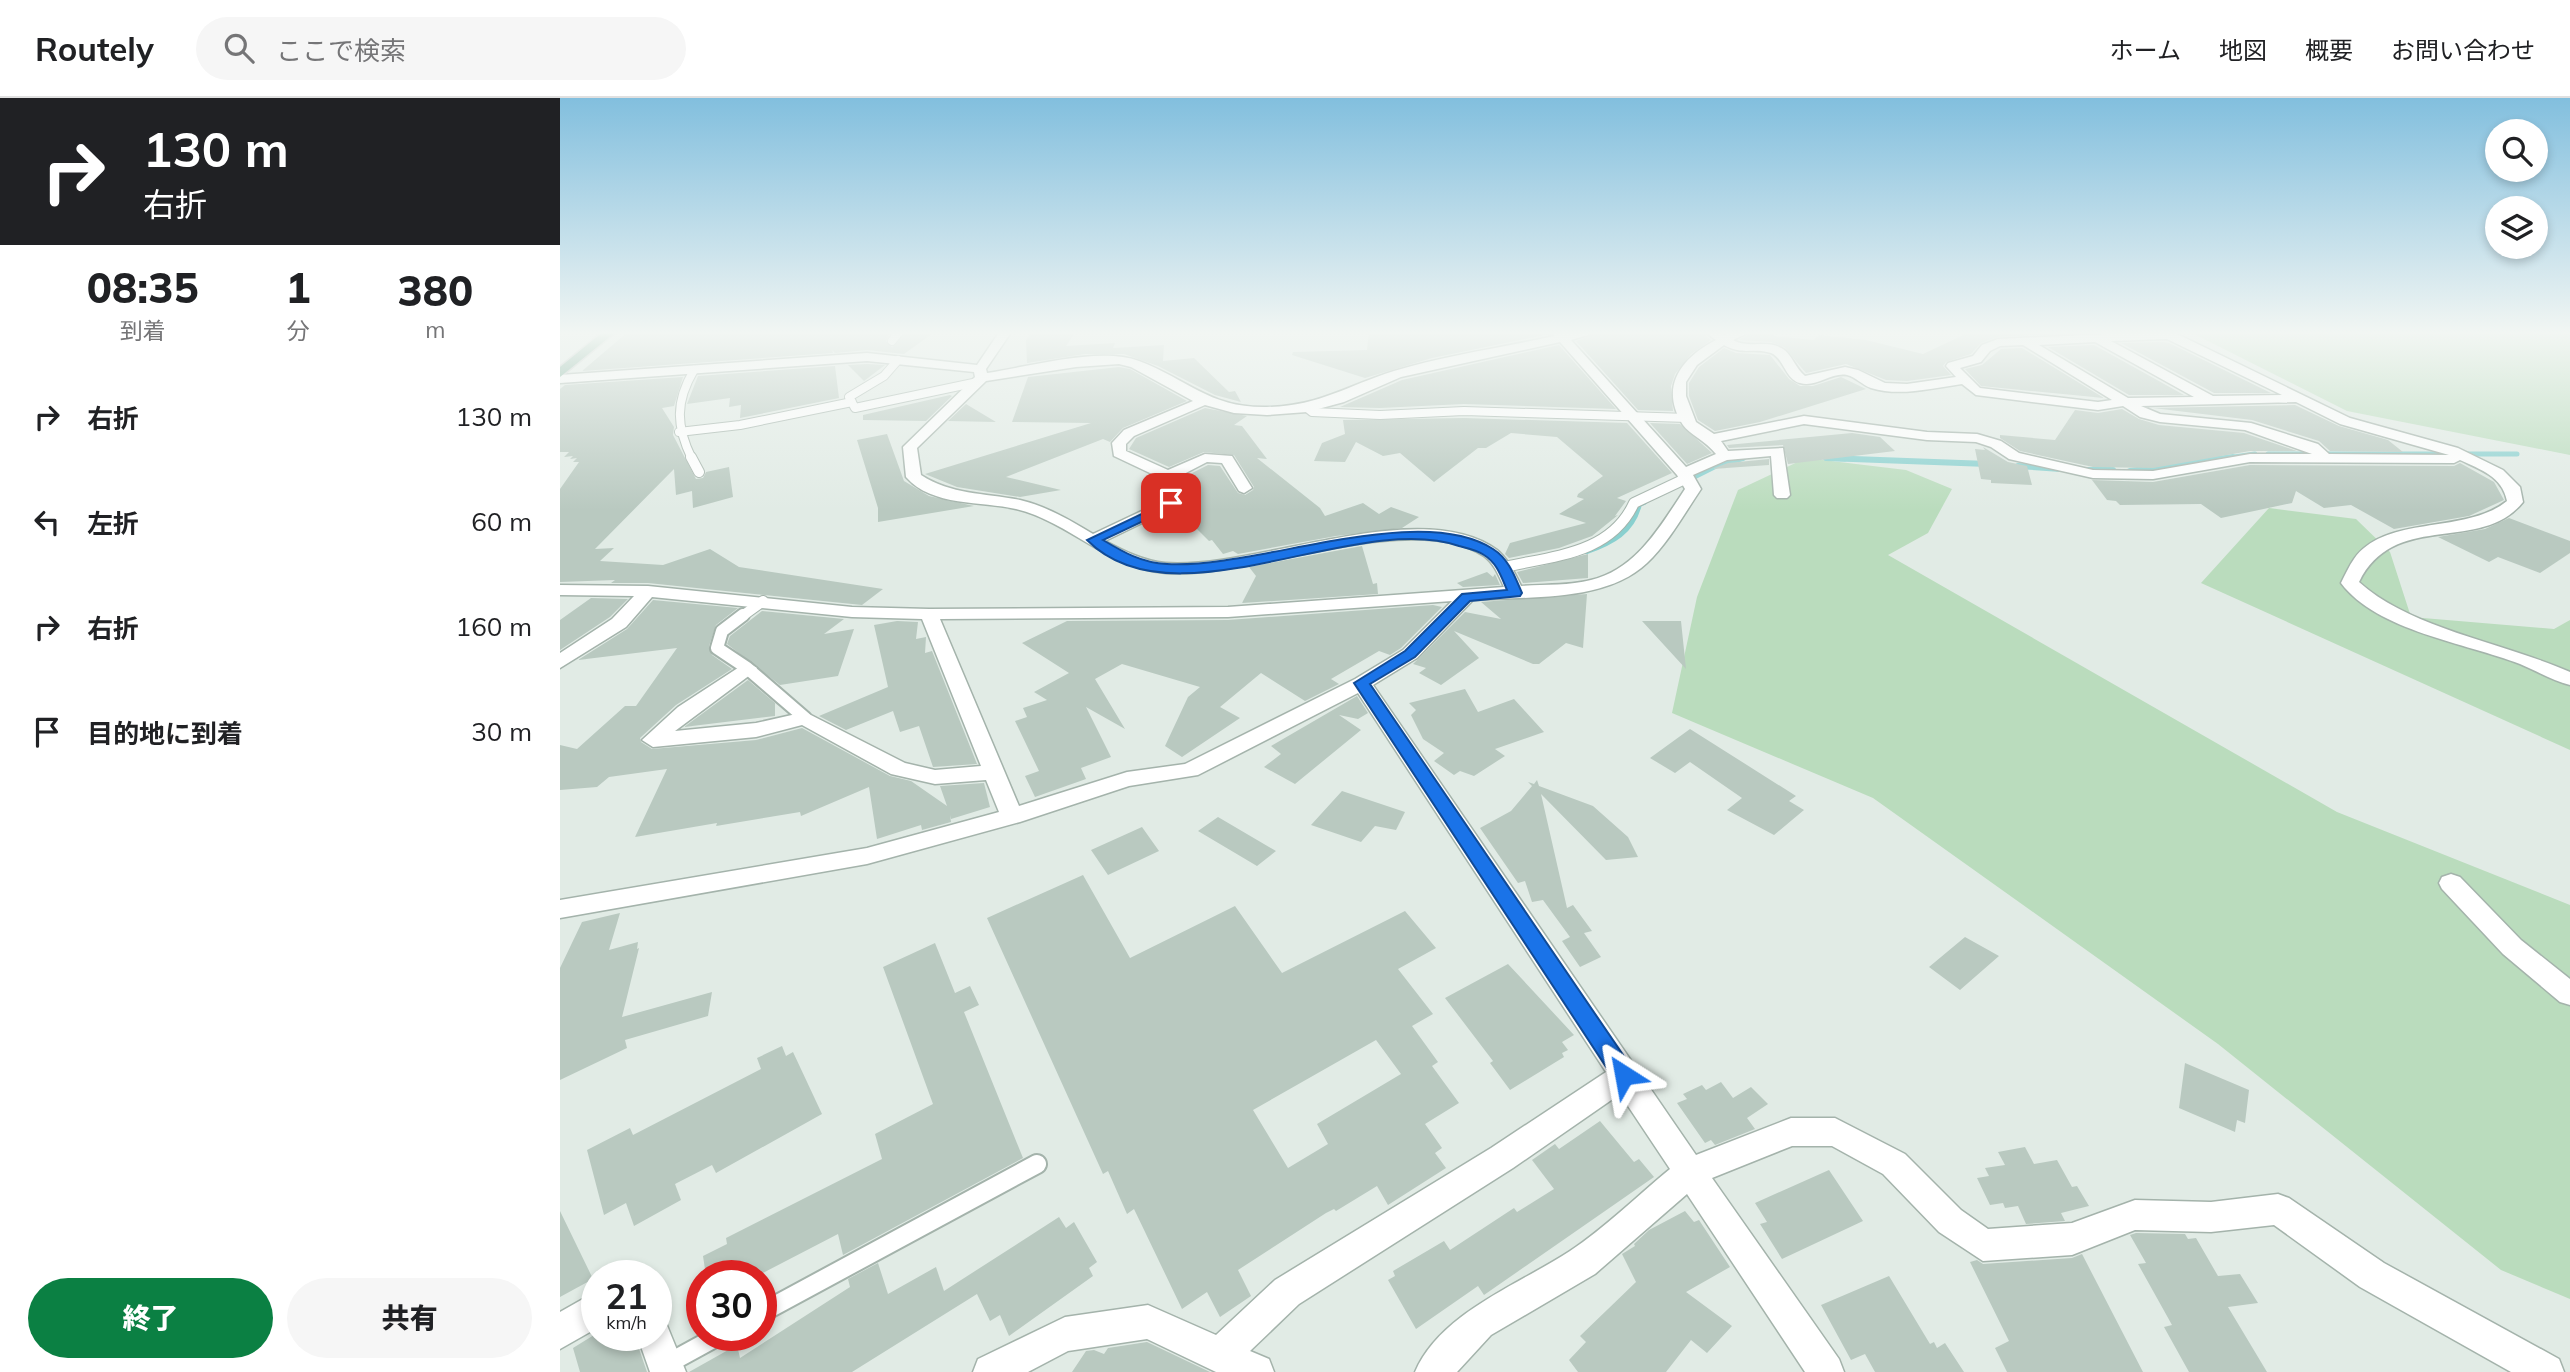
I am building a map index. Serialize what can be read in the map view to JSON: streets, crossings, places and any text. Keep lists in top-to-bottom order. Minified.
{"page":{"header":"Routely","search":"ここで検索","nav":["ホーム","地図","概要","お問い合わせ"],"turn":["130 m","右折"],"eta":["08:35","到着","1","分","380","m"],"list":[{"name":"右折","value":"130 m"},{"name":"左折","value":"60 m"},{"name":"右折","value":"160 m"},{"name":"目的地に到着","value":"30 m"}],"speed":"21 km/h","limit":"30","buttons":["終了","共有"]}}
